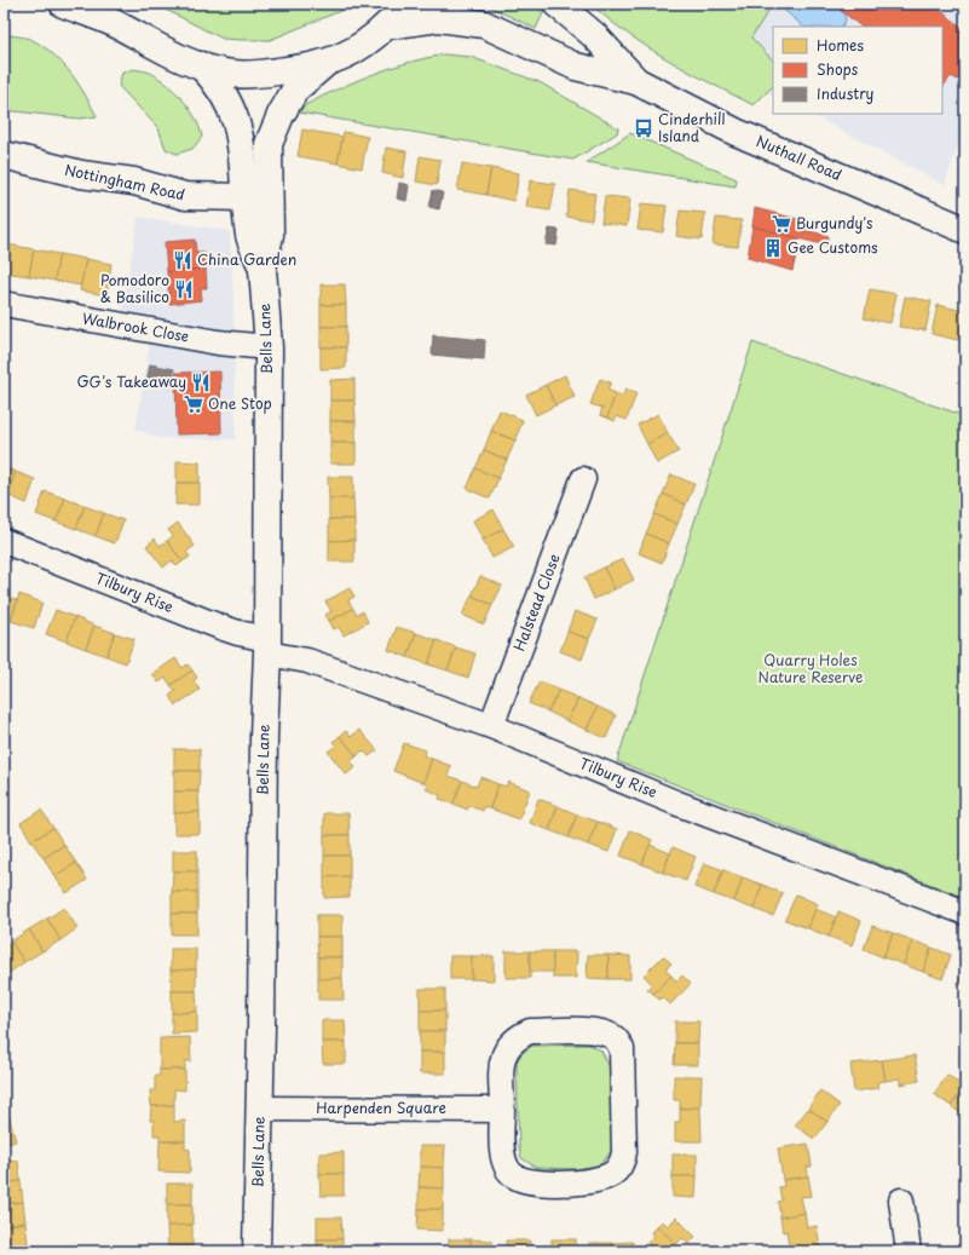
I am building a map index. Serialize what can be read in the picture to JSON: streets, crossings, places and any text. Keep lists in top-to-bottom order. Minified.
{"streets":{"main road":["Nuthall Road","Nottingham Road","Bells Lane"],"street":["Walbrook Close","Tilbury Rise","Halstead Close","Harpenden Square"]},"crossings":[["Nottingham Road","Bells Lane"],["Walbrook Close","Bells Lane"],["Bells Lane","Tilbury Rise"],["Bells Lane","Harpenden Square"],["Tilbury Rise","Halstead Close"]],"parks":["Quarry Holes Nature Reserve"],"places":{"bus stop":["Cinderhill Island"],"supermarket":["Burgundy's","One Stop"],"building":["Gee Customs"],"restaurant":["China Garden","Pomodoro & Basilico","GG's Takeaway"]},"legend":["Homes","Shops","Industry"]}
